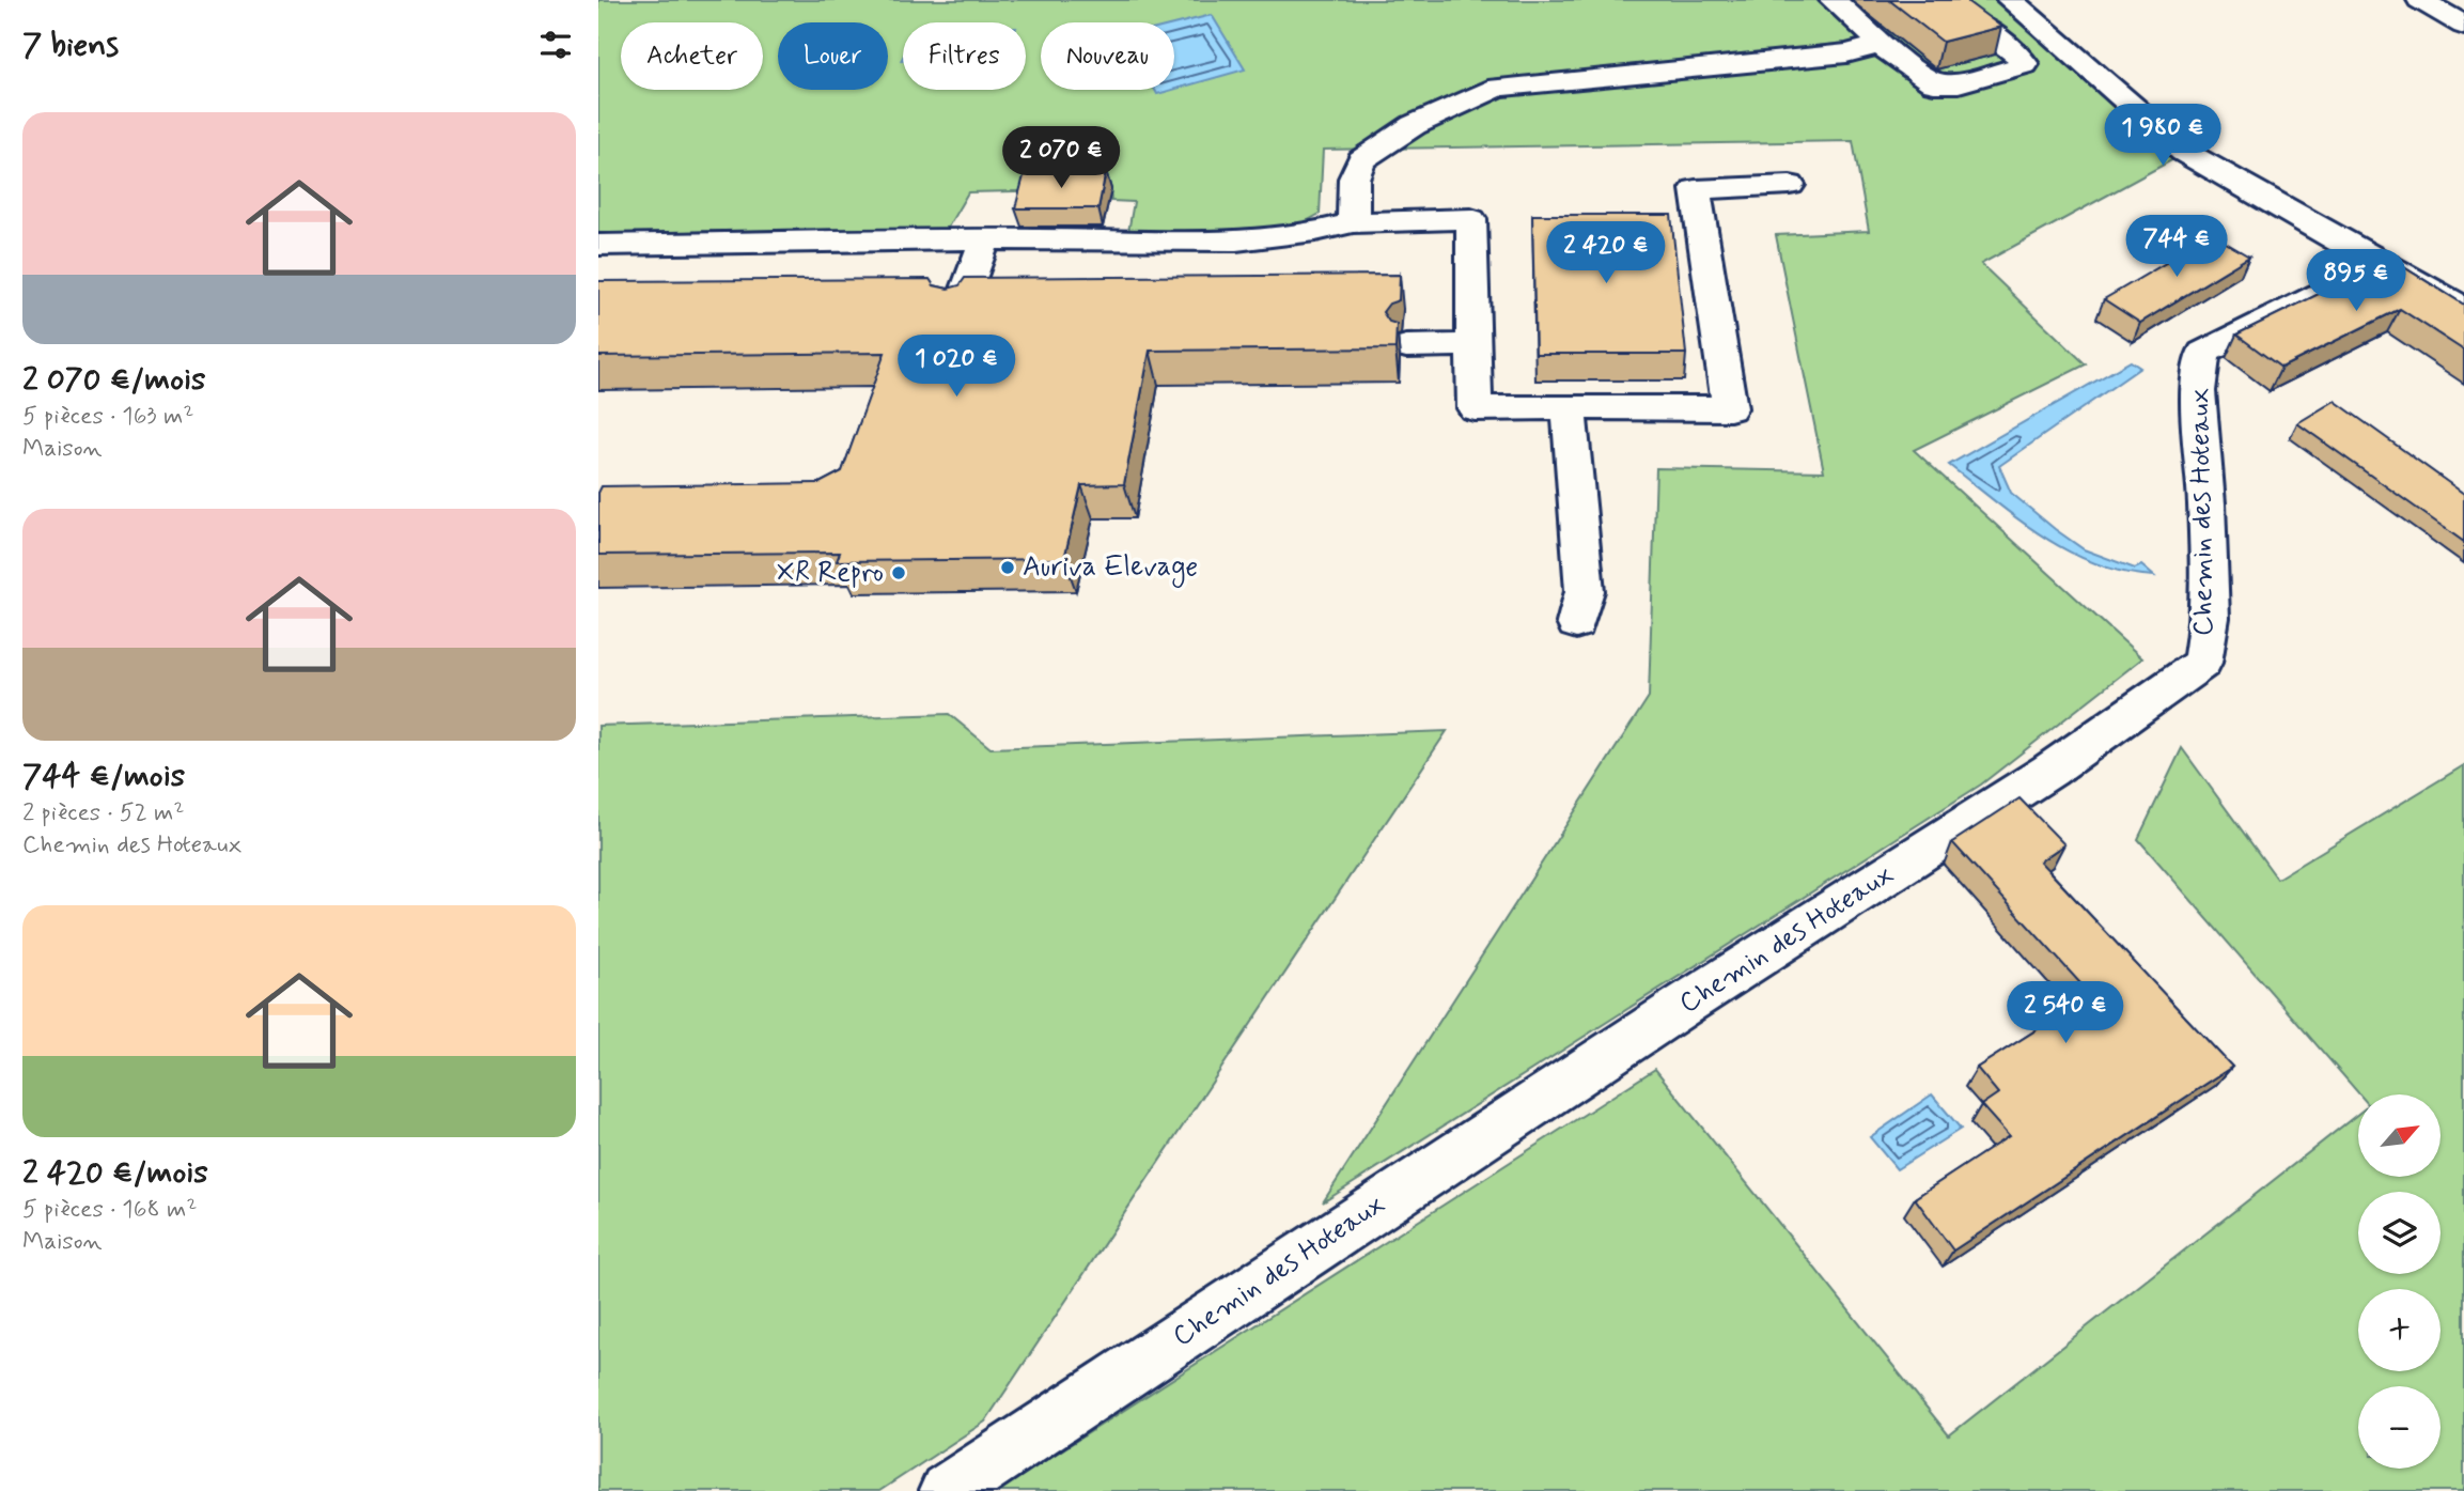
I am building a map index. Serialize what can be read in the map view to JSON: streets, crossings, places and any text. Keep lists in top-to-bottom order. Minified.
{"streets":{"street":["Chemin des Hoteaux"]},"places":["Auriva Elevage","XR Repro"],"north":"top right","page":{"heading":"7 biens","chip":["Acheter","Louer","Filtres","Nouveau"],"list":[{"name":"2 070 €/mois","note":"5 pièces · 163 m² · Maison"},{"name":"744 €/mois","note":"2 pièces · 52 m² · Chemin des Hoteaux"},{"name":"2 420 €/mois","note":"5 pièces · 168 m² · Maison"}],"price":["1 980 €","2 070 €","744 €","2 420 €","895 €","1 020 €","2 540 €"],"map_buttons":["+","−"]}}
